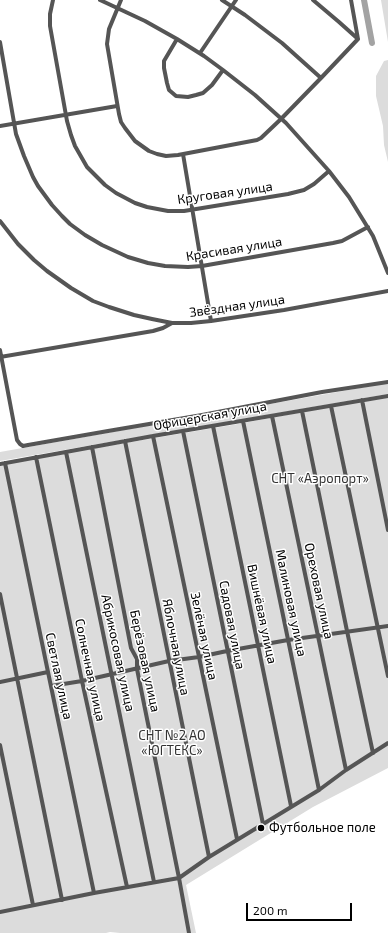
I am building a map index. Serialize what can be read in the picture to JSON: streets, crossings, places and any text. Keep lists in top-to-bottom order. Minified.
{"streets":{"street":["Круговая улица","Красивая улица","Звёздная улица","Офицерская улица","Ореховая улица","Малиновая улица","Вишнёвая улица","Садовая улица","Зелёная улица","Яблочная улица","Абрикосовая улица","Берёзовая улица","Солнечная улица","Светлая улица"]},"crossings":[["Офицерская улица","Ореховая улица"],["Офицерская улица","Малиновая улица"],["Офицерская улица","Вишнёвая улица"],["Офицерская улица","Садовая улица"],["Офицерская улица","Зелёная улица"],["Офицерская улица","Яблочная улица"],["Офицерская улица","Абрикосовая улица"],["Офицерская улица","Берёзовая улица"],["Офицерская улица","Солнечная улица"],["Офицерская улица","Светлая улица"]],"parks":["СНТ «Аэропорт»","СНТ №2 АО «ЮГТЕКС»"],"places":["Футбольное поле"],"scale_bar":"200 m"}
